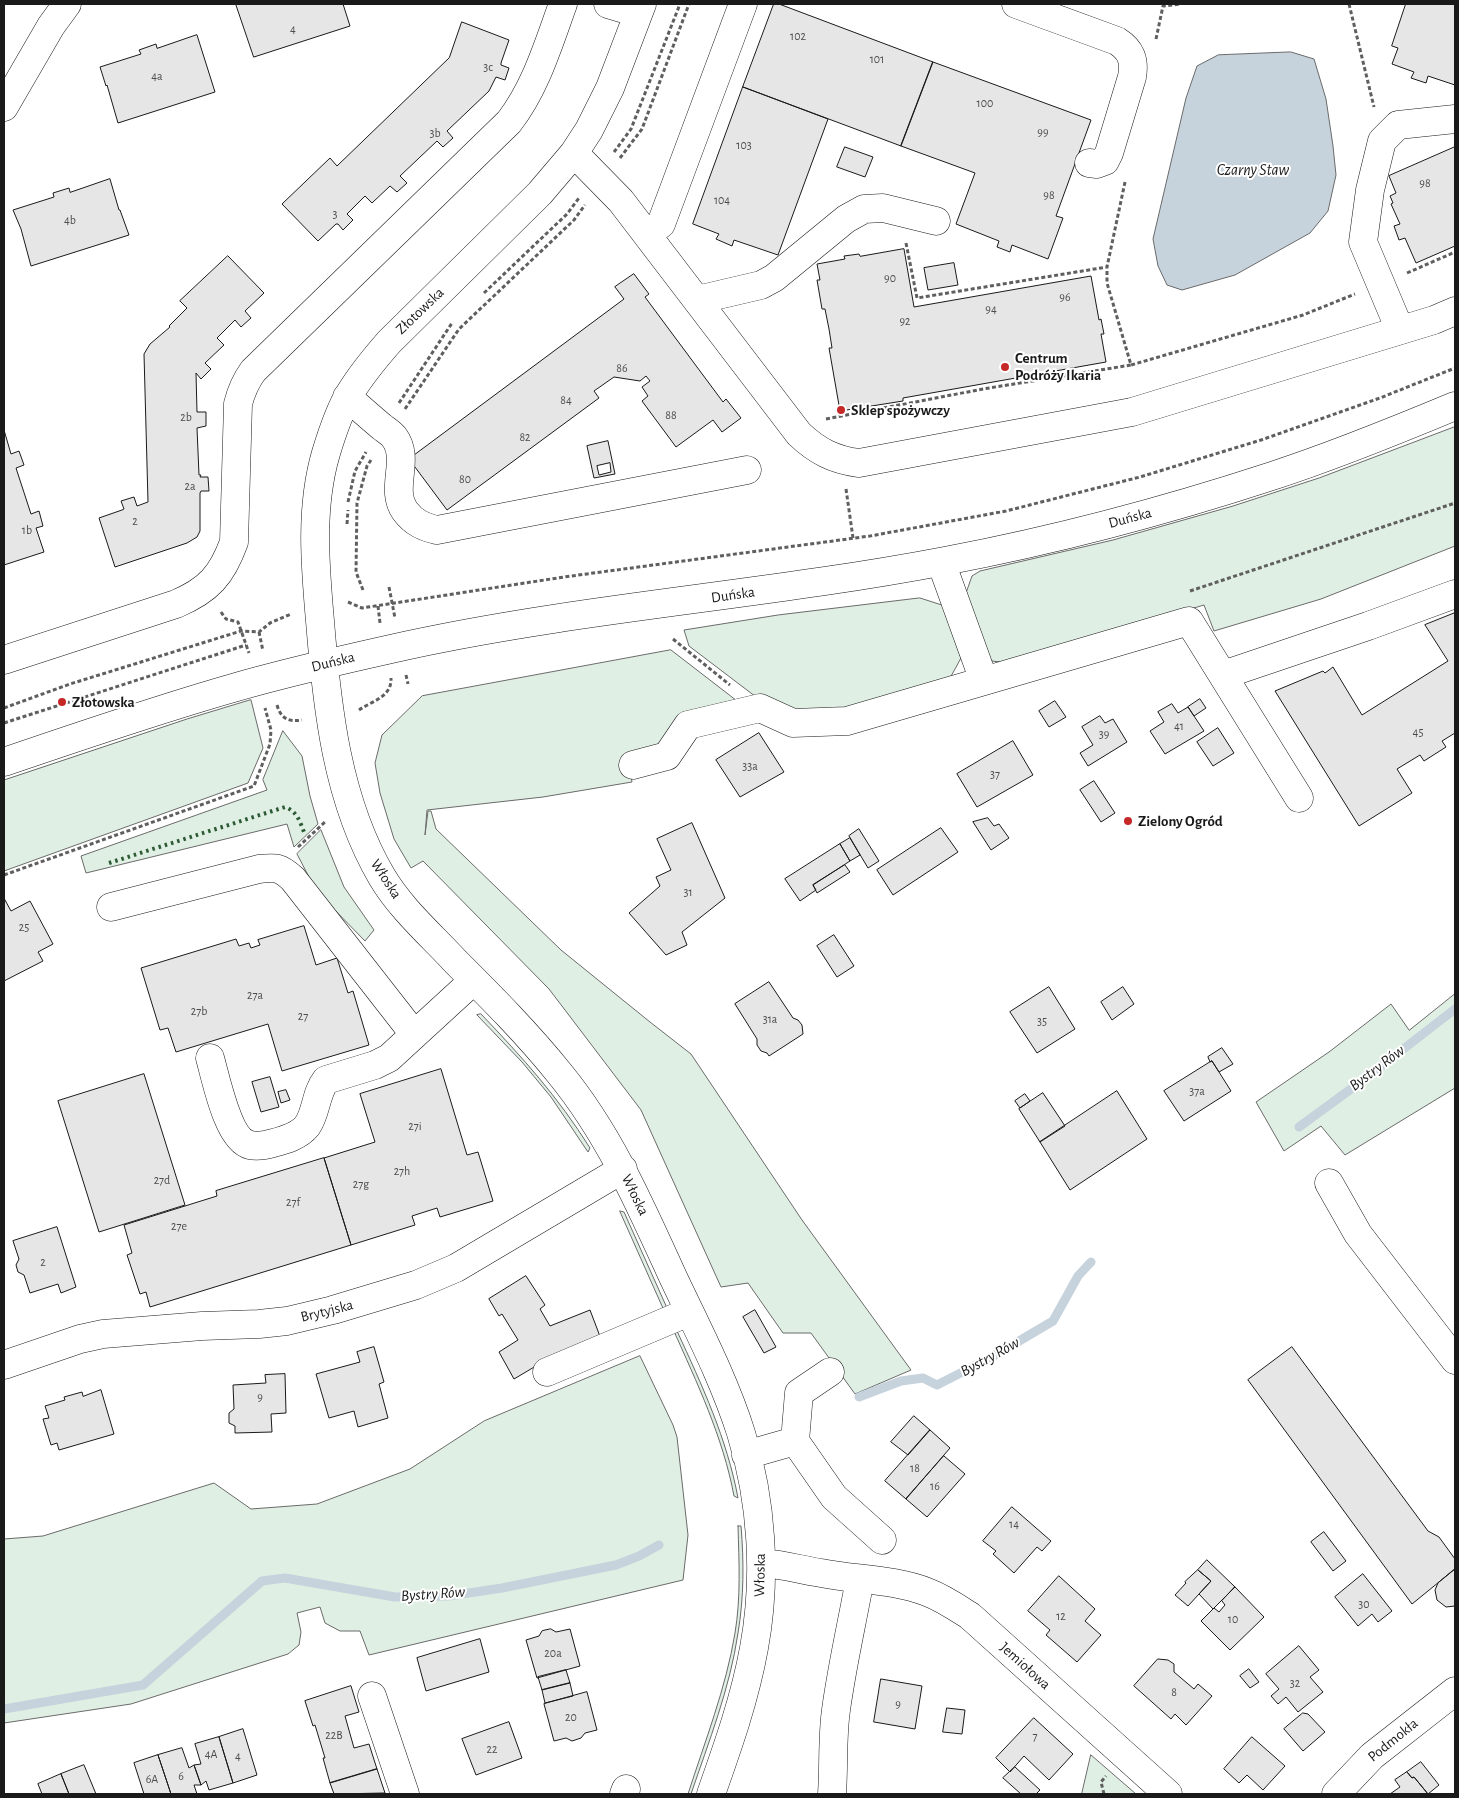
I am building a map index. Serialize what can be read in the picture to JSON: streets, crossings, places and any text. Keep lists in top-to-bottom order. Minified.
{"streets":{"street":["Złotowska","Duńska","Włoska","Brytyjska","Jemiołowa","Podmokła"]},"crossings":[["Złotowska","Duńska"],["Złotowska","Włoska"],["Duńska","Włoska"],["Włoska","Brytyjska"],["Włoska","Jemiołowa"]],"water":["Czarny Staw","Bystry Rów"],"places":["Centrum Podróży Ikaria","Sklep spożywczy","Złotowska","Zielony Ogród"],"house_numbers":["4","102","101","3c","4a","100","99","3b","103","98","98","104","3","4b","90","96","94","92","86","84","88","2b","82","80","2a","2","1b","41","45","39","33a","37","31","25","27a","27b","27","31a","35","37a","27i","27h","27d","27g","27f","27e","2","9","18","16","14","30","12","10","20a","32","8","9","20","22B","7","22","4A","4","6","6A"]}
